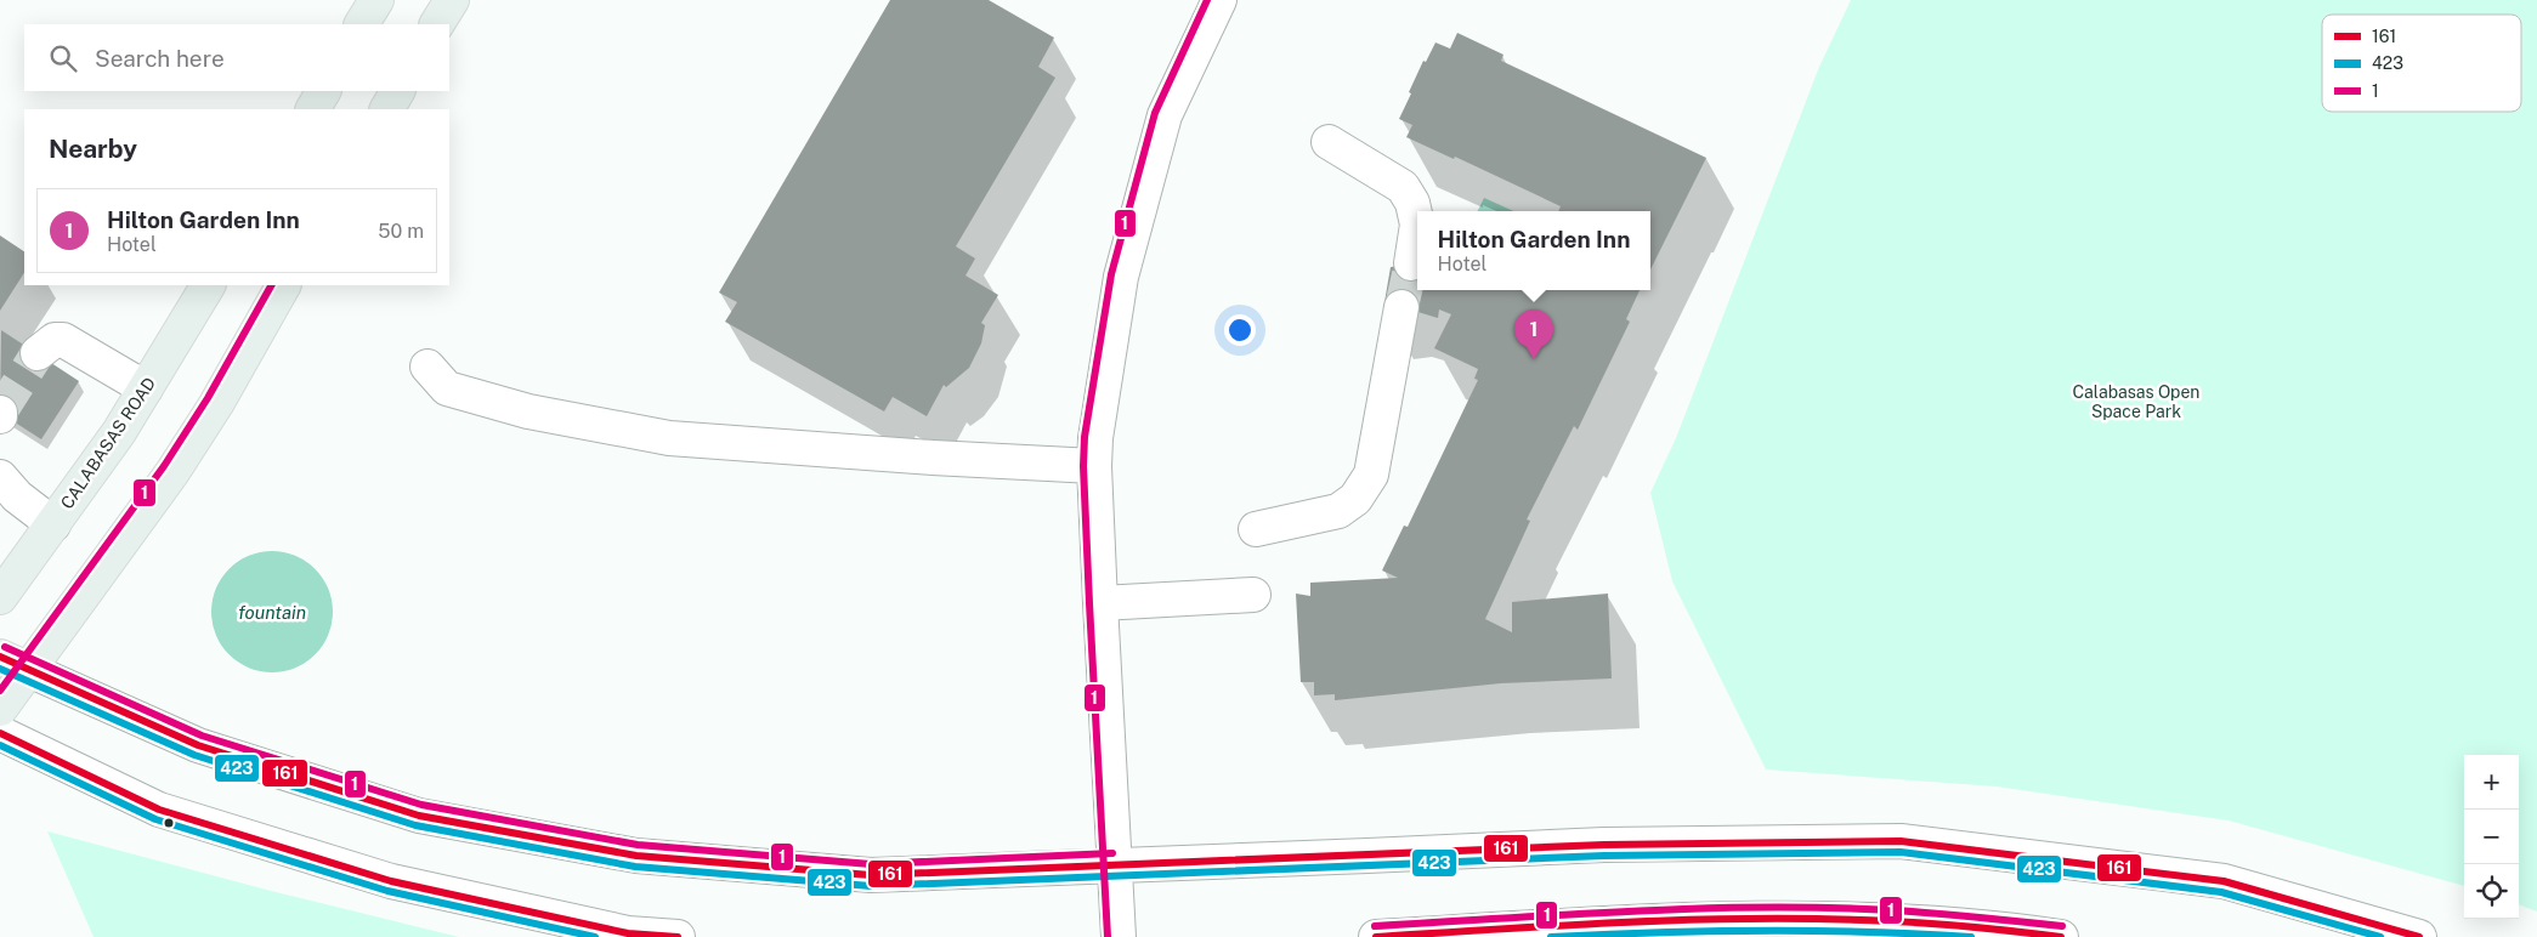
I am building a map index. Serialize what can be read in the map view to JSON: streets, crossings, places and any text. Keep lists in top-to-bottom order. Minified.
{"streets":{"main road":["CALABASAS ROAD"]},"water":["fountain"],"parks":["Calabasas Open Space Park"],"lines":["transit line 1","transit line 161","transit line 423"],"legend":["161","423","1"],"page":{"search":"Search here","heading":"Nearby","list":[{"mark":"1","name":"Hilton Garden Inn","note":"Hotel","value":"50 m"}],"popup":["Hilton Garden Inn","Hotel"],"pins":"1","map_buttons":["+","−"]}}
